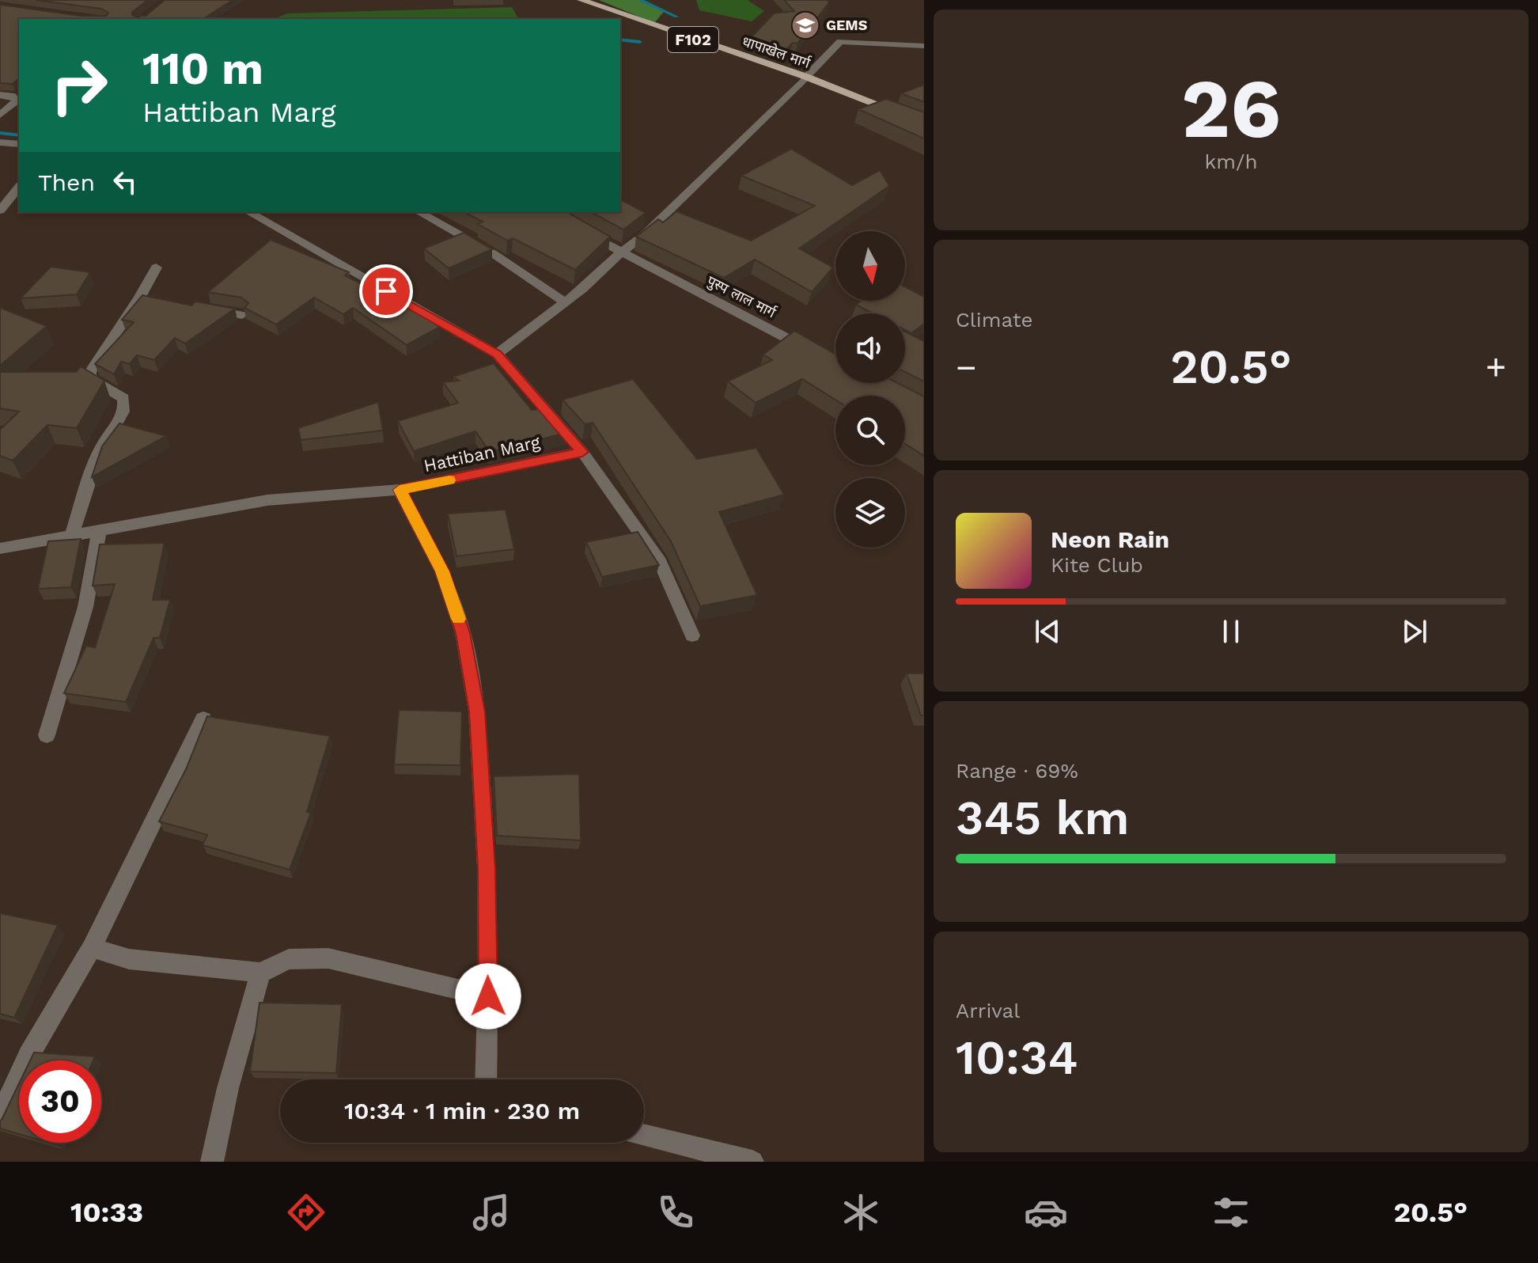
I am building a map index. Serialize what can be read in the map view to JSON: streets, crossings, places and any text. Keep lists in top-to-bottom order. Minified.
{"streets":{"main road":["F102","धापाखेल मार्ग"],"street":["पुस्प लाल मार्ग","Hattiban Marg"]},"places":{"school or university":["GEMS"]},"north":"bottom","page":{"tile":[["26","km/h"],"Climate",["Range · 69%","345 km"],["Arrival","10:34"]],"turn":["110 m","Hattiban Marg"],"then":"Then","heat":["−","20.5°","+"],"song":["Neon Rain","Kite Club"],"limit":"30","trip":"10:34 · 1 min · 230 m","tabs":["10:33","20.5°"]}}
